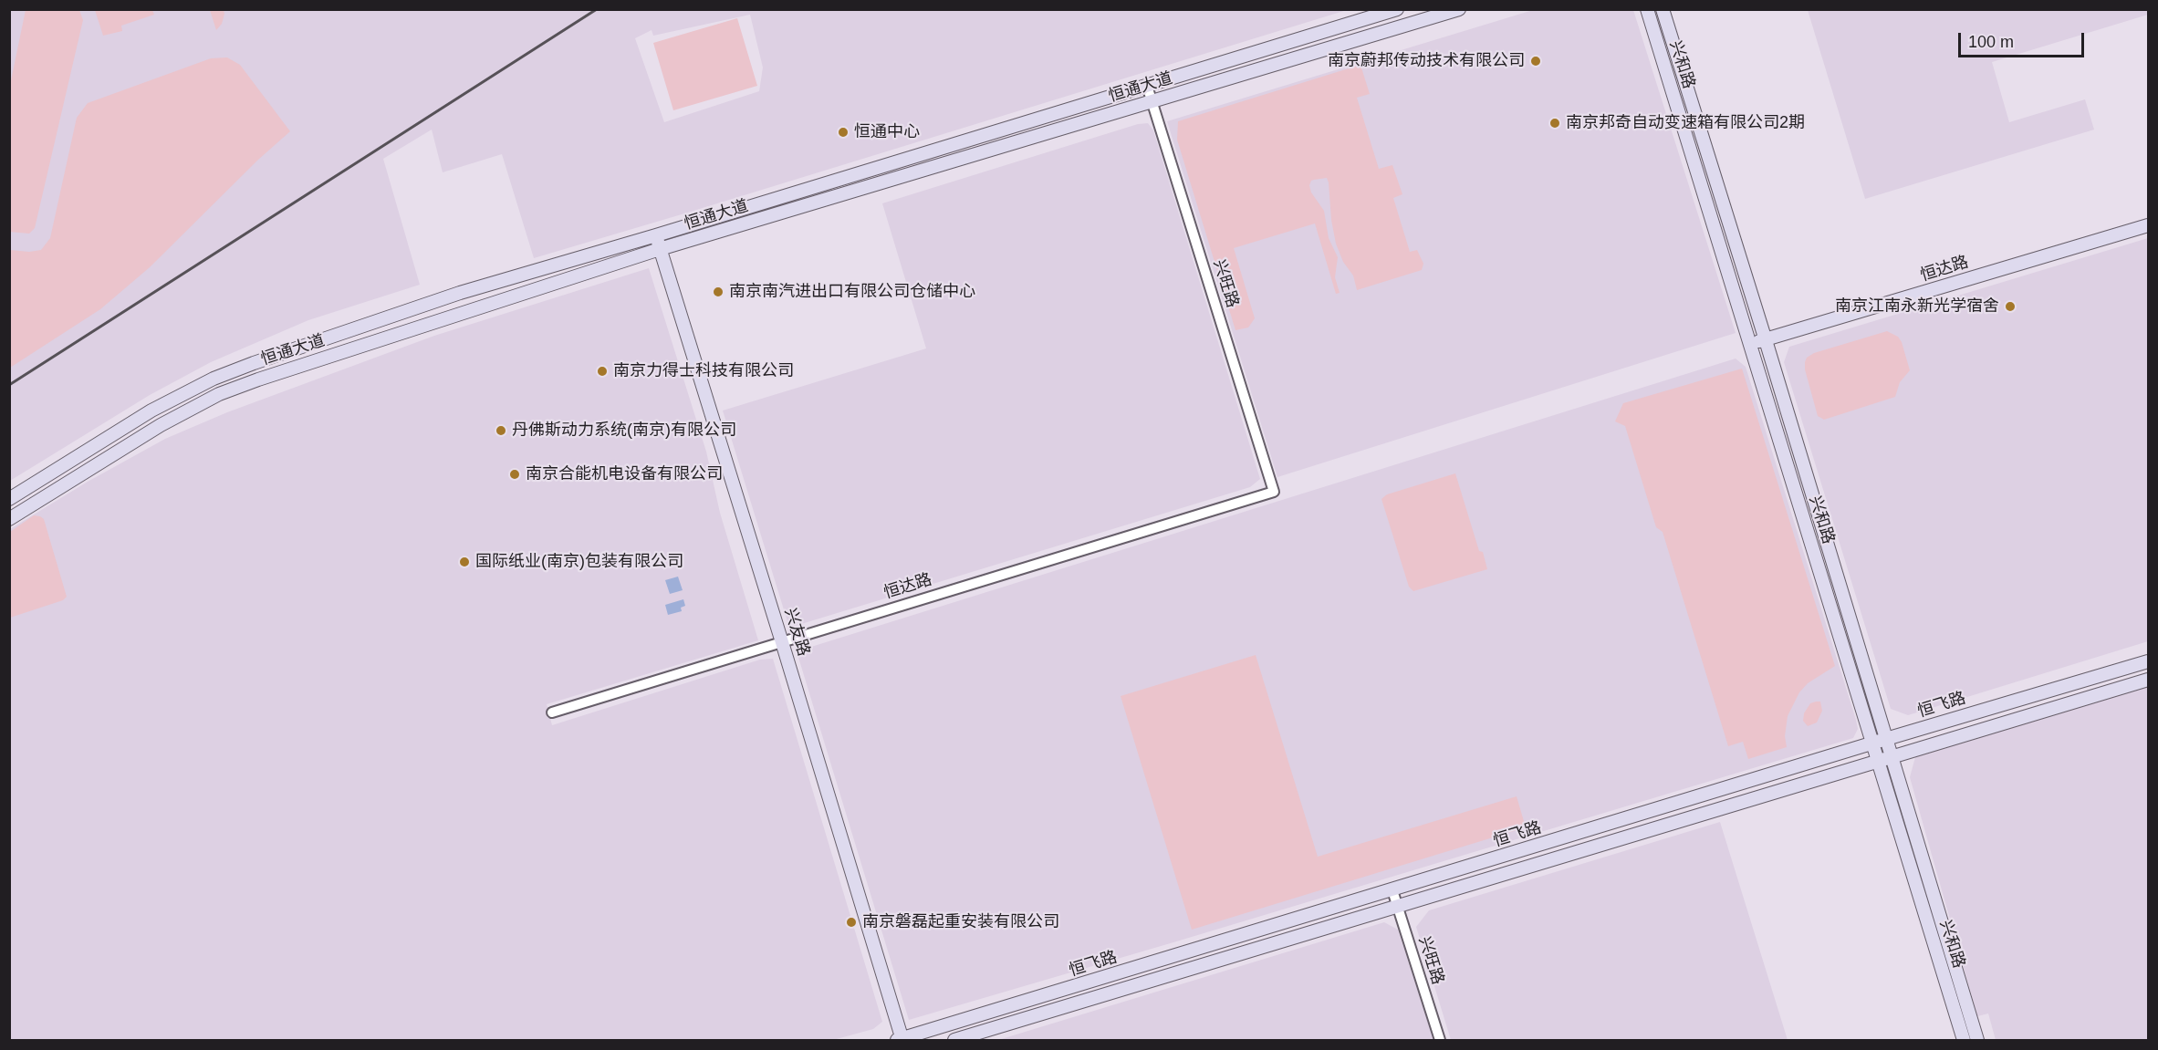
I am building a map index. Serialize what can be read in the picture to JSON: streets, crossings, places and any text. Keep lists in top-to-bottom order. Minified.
{"streets":{"main road":["兴和路","恒通大道","恒达路","兴友路","恒飞路"],"street":["兴旺路"]},"crossings":[["兴和路","恒达路"],["兴和路","恒飞路"],["恒通大道","兴旺路"],["恒通大道","兴友路"],["恒达路","兴旺路"],["恒达路","兴友路"],["兴旺路","恒飞路"],["兴友路","恒飞路"]],"places":["南京蔚邦传动技术有限公司","南京邦奇自动变速箱有限公司2期","恒通中心","南京南汽进出口有限公司仓储中心","南京江南永新光学宿舍","南京力得士科技有限公司","丹佛斯动力系统(南京)有限公司","南京合能机电设备有限公司","国际纸业(南京)包装有限公司","南京磐磊起重安装有限公司"],"scale_bar":"100 m"}
